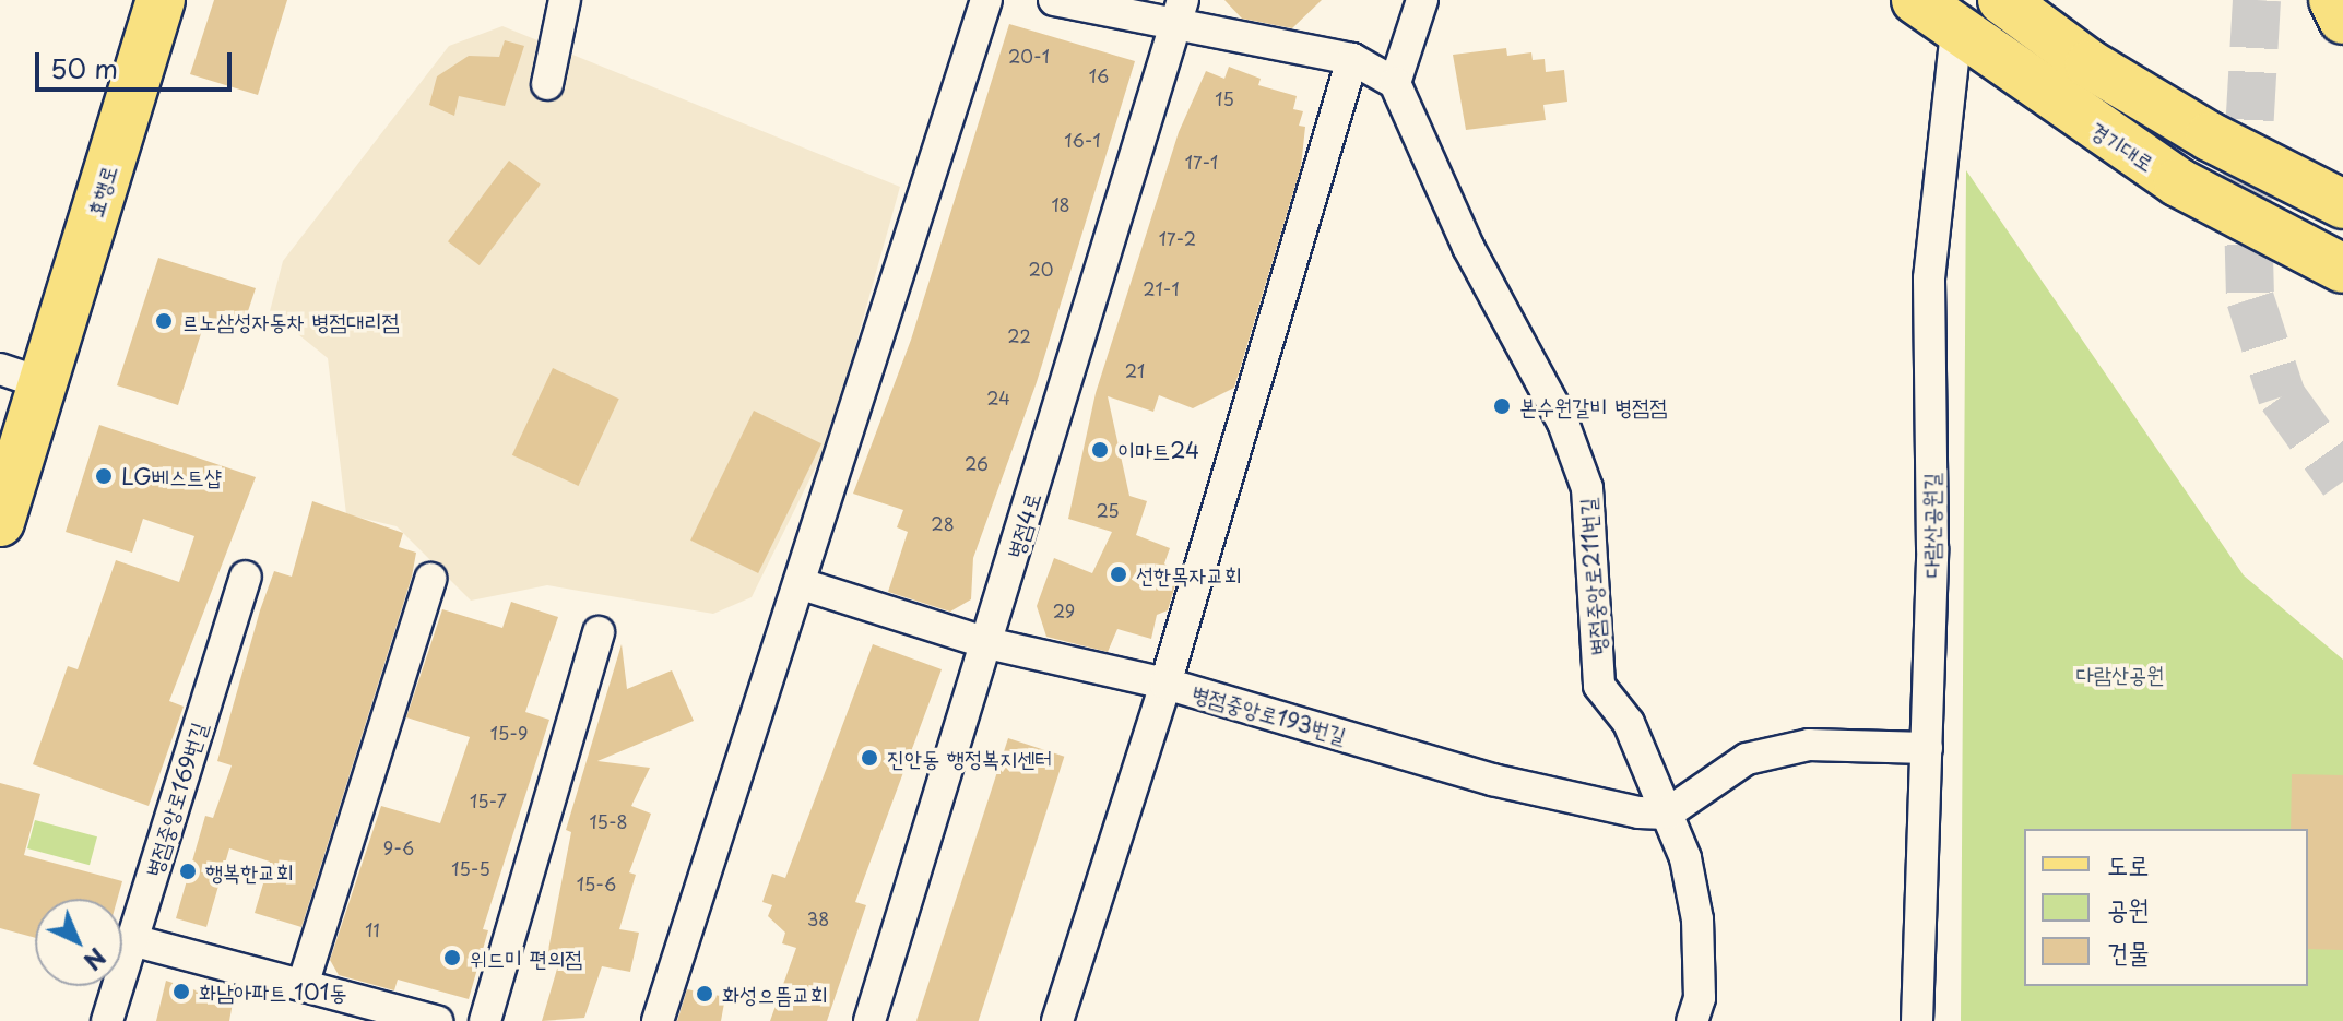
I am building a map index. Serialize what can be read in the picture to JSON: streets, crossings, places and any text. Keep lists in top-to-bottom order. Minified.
{"streets":{"main road":["경기대로","효행로"],"street":["병점4로","다람산공원길","병점중앙로211번길","병점중앙로193번길","병점중앙로169번길"]},"crossings":[["경기대로","다람산공원길"],["병점중앙로211번길","병점중앙로193번길"]],"parks":["다람산공원"],"places":["르노삼성자동차 병점대리점","본수원갈비 병점점","이마트24","LG베스트샵","선한목자교회","진안동 행정복지센터","행복한교회","위드미 편의점","화남아파트 101동","화성으뜸교회"],"house_numbers":["20-1","16","15","16-1","17-1","18","17-2","20","21-1","22","21","24","26","25","28","29","15-9","15-7","15-8","9-6","15-5","15-6","38","11"],"legend":["도로","공원","건물"],"scale_bar":"50 m","north":"bottom right"}
